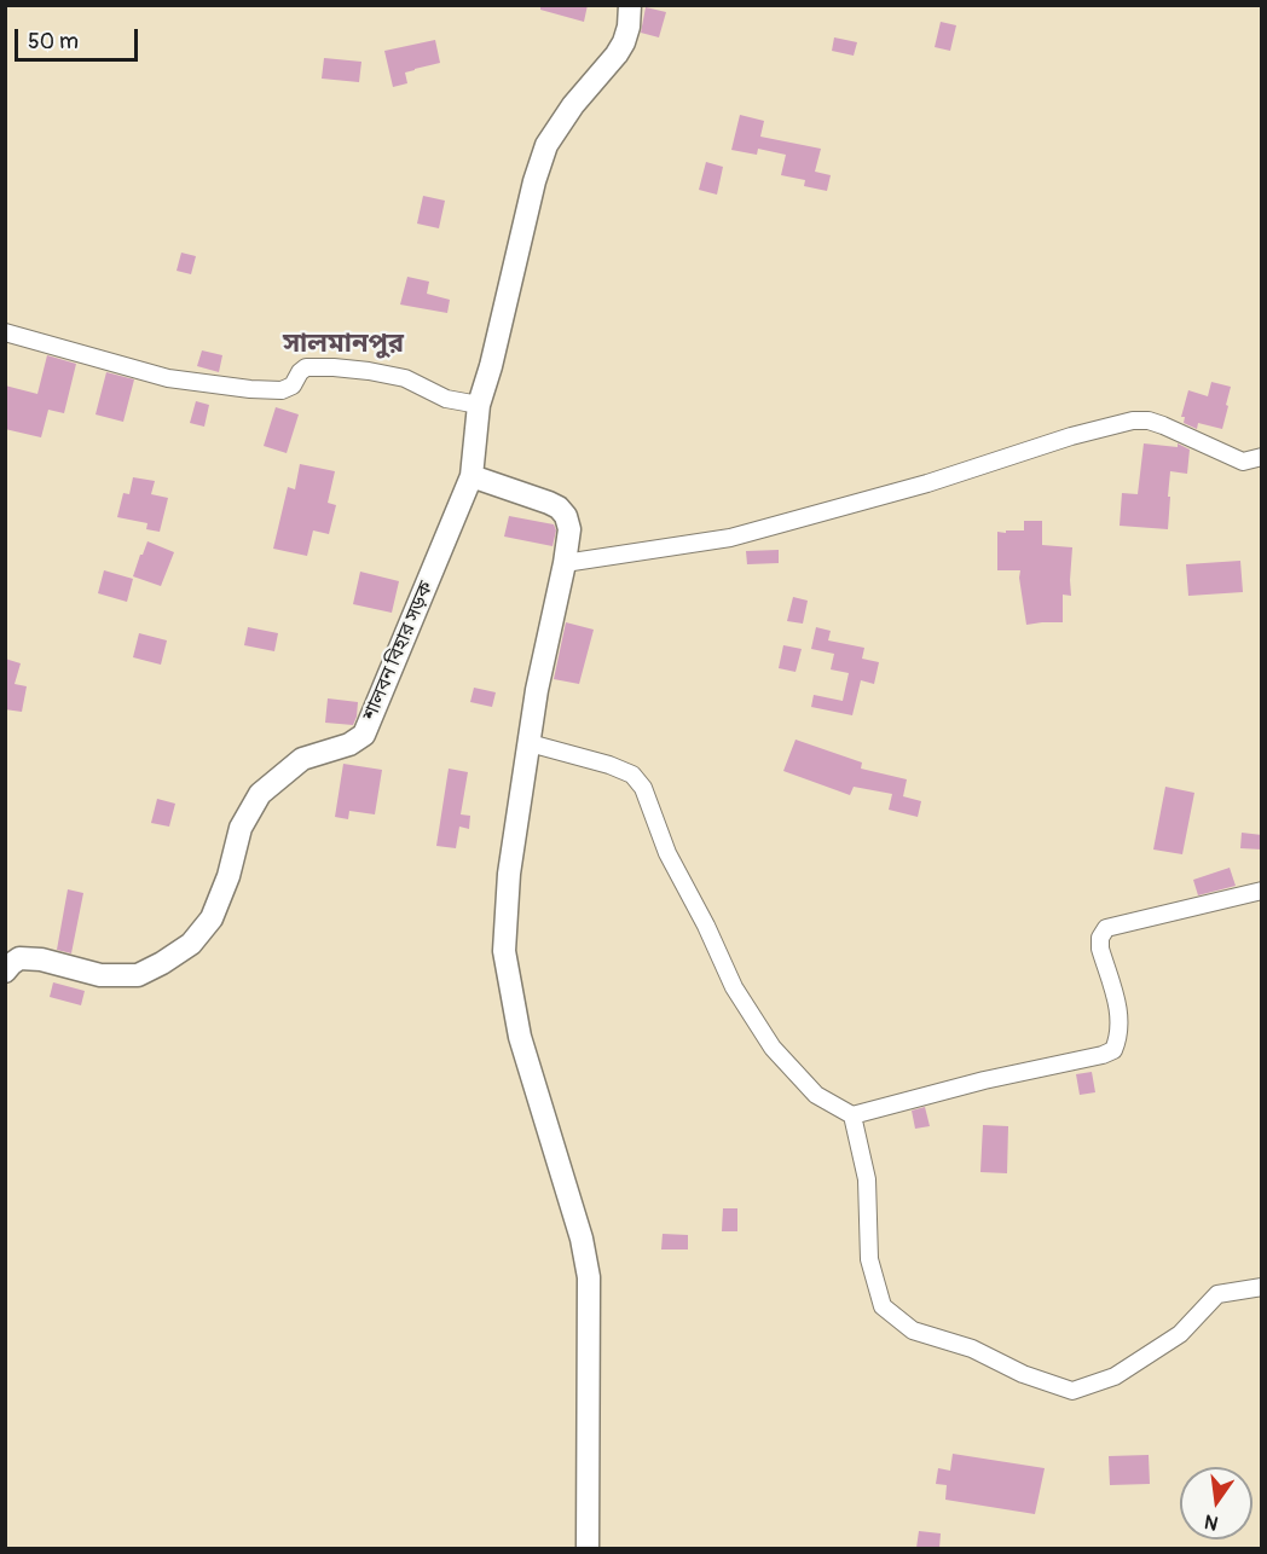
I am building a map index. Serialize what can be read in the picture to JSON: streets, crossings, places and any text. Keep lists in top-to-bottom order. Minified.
{"streets":{"main road":["শালবন বিহার সড়ক"]},"districts":["সালমানপুর"],"scale_bar":"50 m","north":"bottom"}
